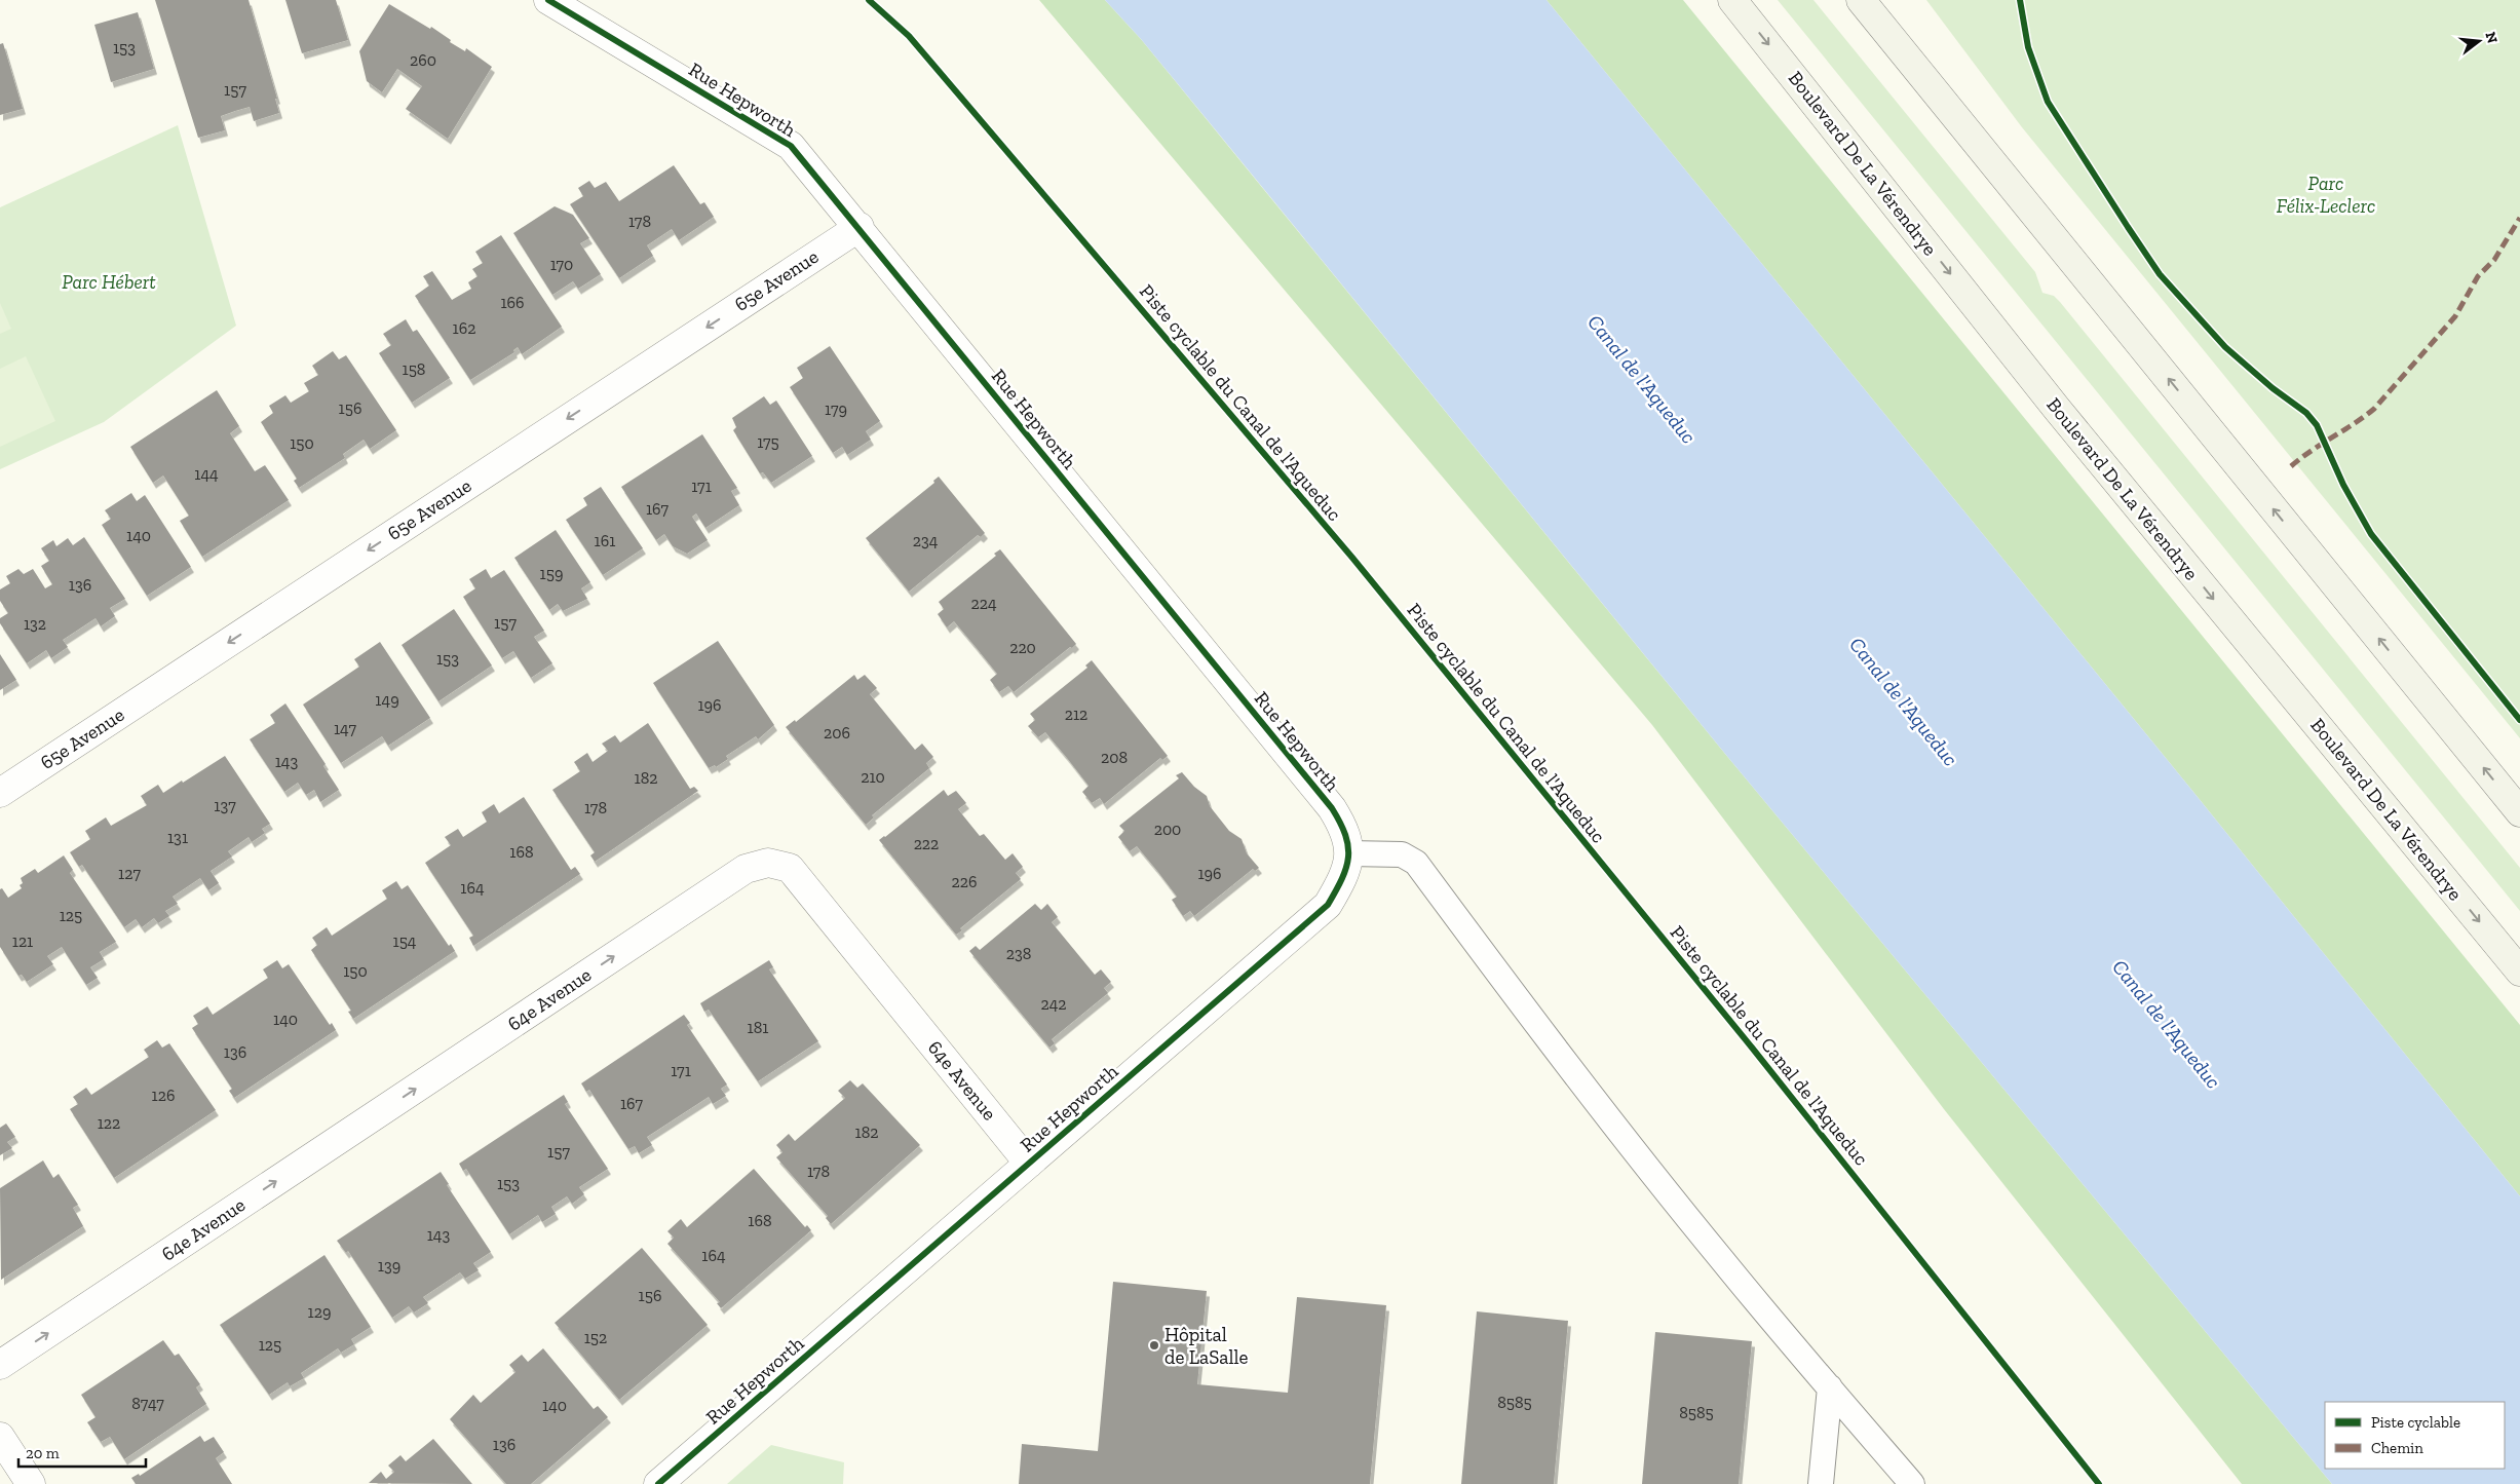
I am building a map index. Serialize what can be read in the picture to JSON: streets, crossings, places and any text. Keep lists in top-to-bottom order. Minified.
{"streets":{"main road":["Boulevard De La Vérendrye"],"street":["Rue Hepworth","65e Avenue","64e Avenue"],"cycle path":["Piste cyclable du Canal de l'Aqueduc"]},"crossings":[["Rue Hepworth","65e Avenue"],["Rue Hepworth","64e Avenue"]],"one_way":["65e Avenue"],"water":["Canal de l'Aqueduc"],"parks":["Parc Félix-Leclerc","Parc Hébert"],"places":["Hôpital de LaSalle"],"house_numbers":["153","260","157","178","170","166","162","158","156","179","175","150","144","171","167","140","161","234","159","136","224","157","132","220","153","149","196","212","147","206","208","143","210","182","137","178","200","131","222","168","127","196","226","164","125","121","154","238","150","242","140","181","136","171","126","167","122","182","157","178","153","168","143","164","139","156","129","152","125","8585","8747","140","8585","136"],"legend":["Piste cyclable","Chemin"],"scale_bar":"20 m","north":"right"}
